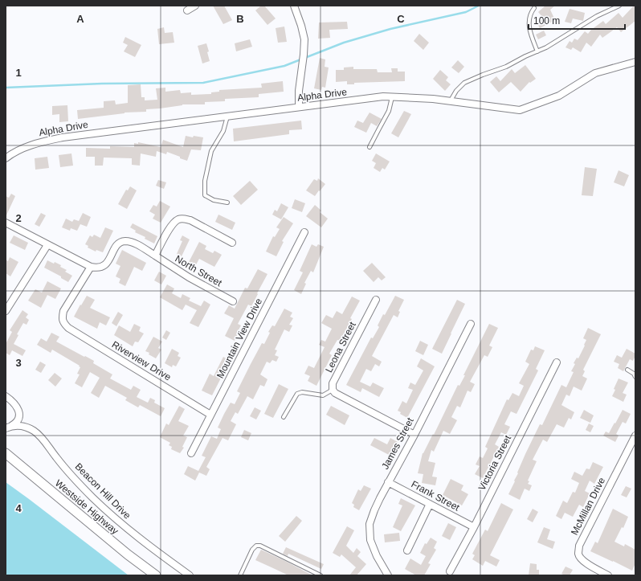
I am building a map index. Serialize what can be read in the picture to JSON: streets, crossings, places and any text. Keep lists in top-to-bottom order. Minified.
{"streets":{"main road":["Westside Highway"],"street":["Alpha Drive","North Street","Mountain View Drive","Leona Street","Riverview Drive","James Street","Victoria Street","Beacon Hill Drive","Frank Street","McMillan Drive"]},"crossings":[["North Street","Riverview Drive"],["Mountain View Drive","Riverview Drive"],["James Street","Frank Street"],["Victoria Street","Frank Street"]],"scale_bar":"100 m","grid":{"columns":["A","B","C"],"rows":["1","2","3","4"]}}
